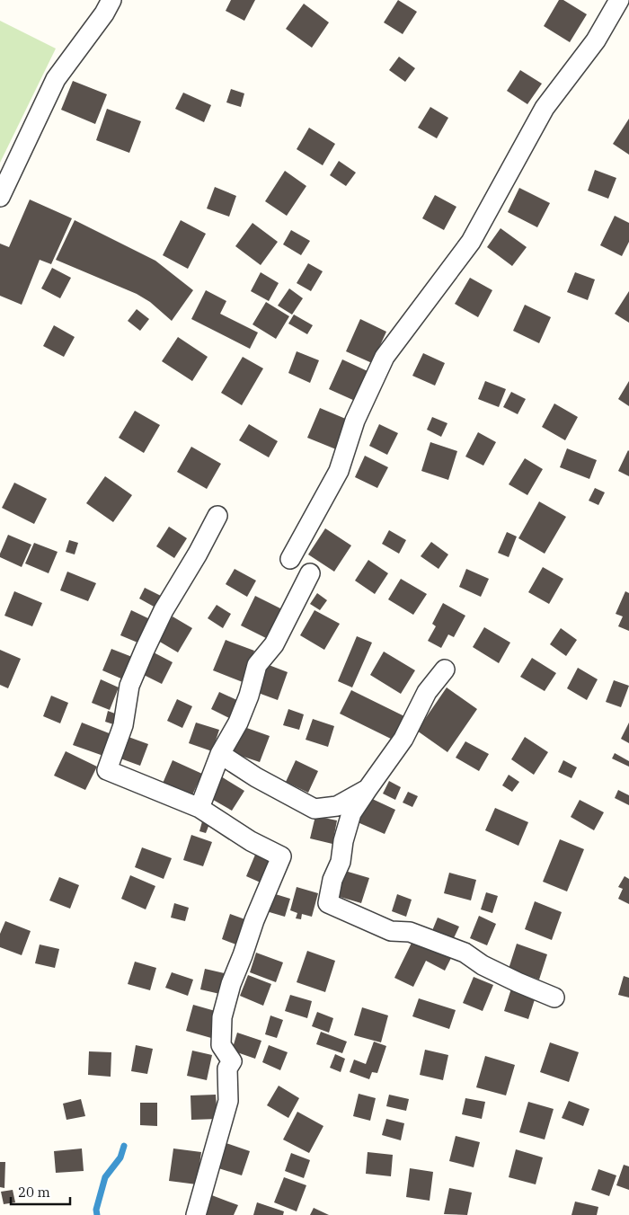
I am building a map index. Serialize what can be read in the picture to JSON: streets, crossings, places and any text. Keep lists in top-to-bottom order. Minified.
{"scale_bar":"20 m"}
